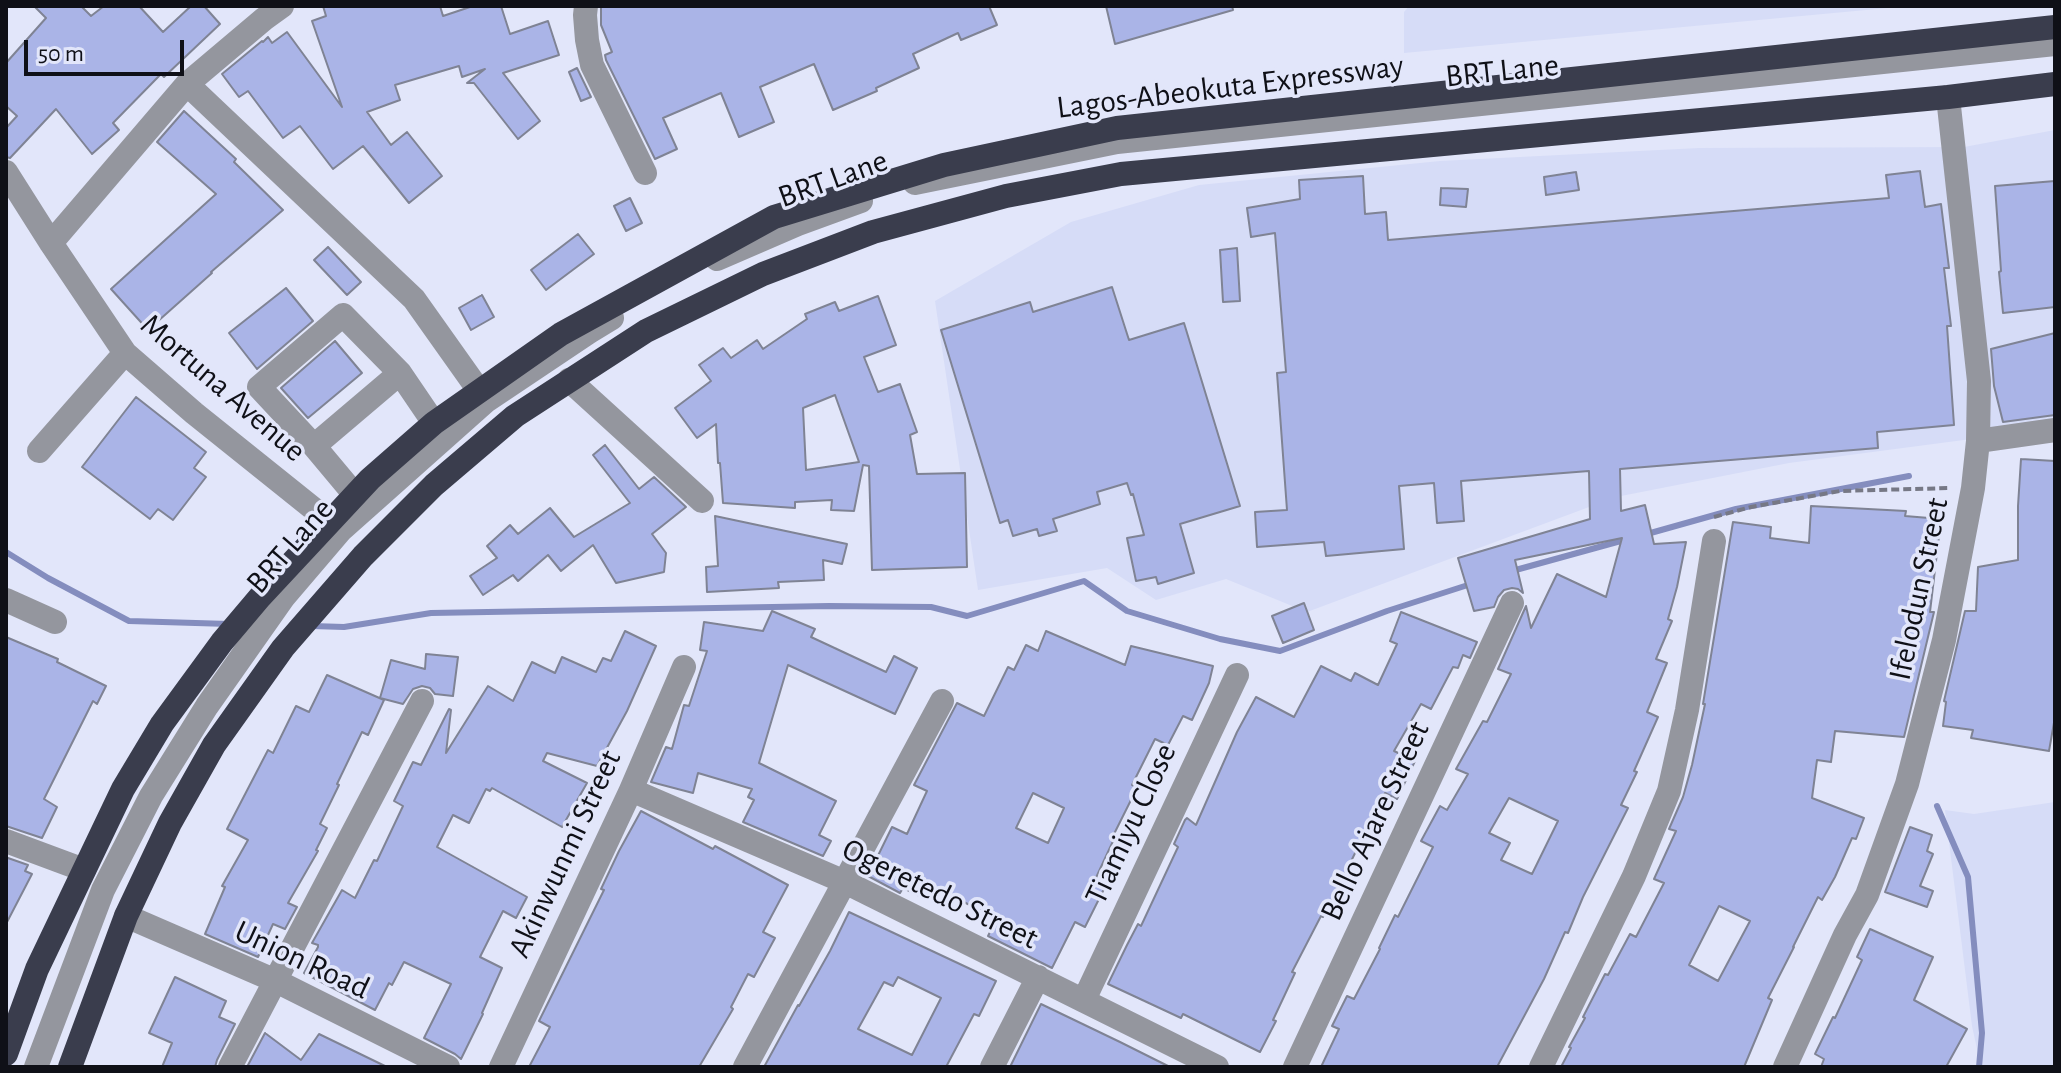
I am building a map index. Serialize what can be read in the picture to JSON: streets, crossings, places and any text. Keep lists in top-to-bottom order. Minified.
{"streets":{"highway":["Lagos-Abeokuta Expressway"],"street":["BRT Lane","Mortuna Avenue","Ifelodun Street","Bello Ajare Street","Tiamiyu Close","Akinwunmi Street","Ogeretedo Street","Union Road"]},"crossings":[["BRT Lane","Lagos-Abeokuta Expressway"],["Lagos-Abeokuta Expressway","Mortuna Avenue"],["Tiamiyu Close","Ogeretedo Street"],["Akinwunmi Street","Ogeretedo Street"]],"scale_bar":"50 m"}
